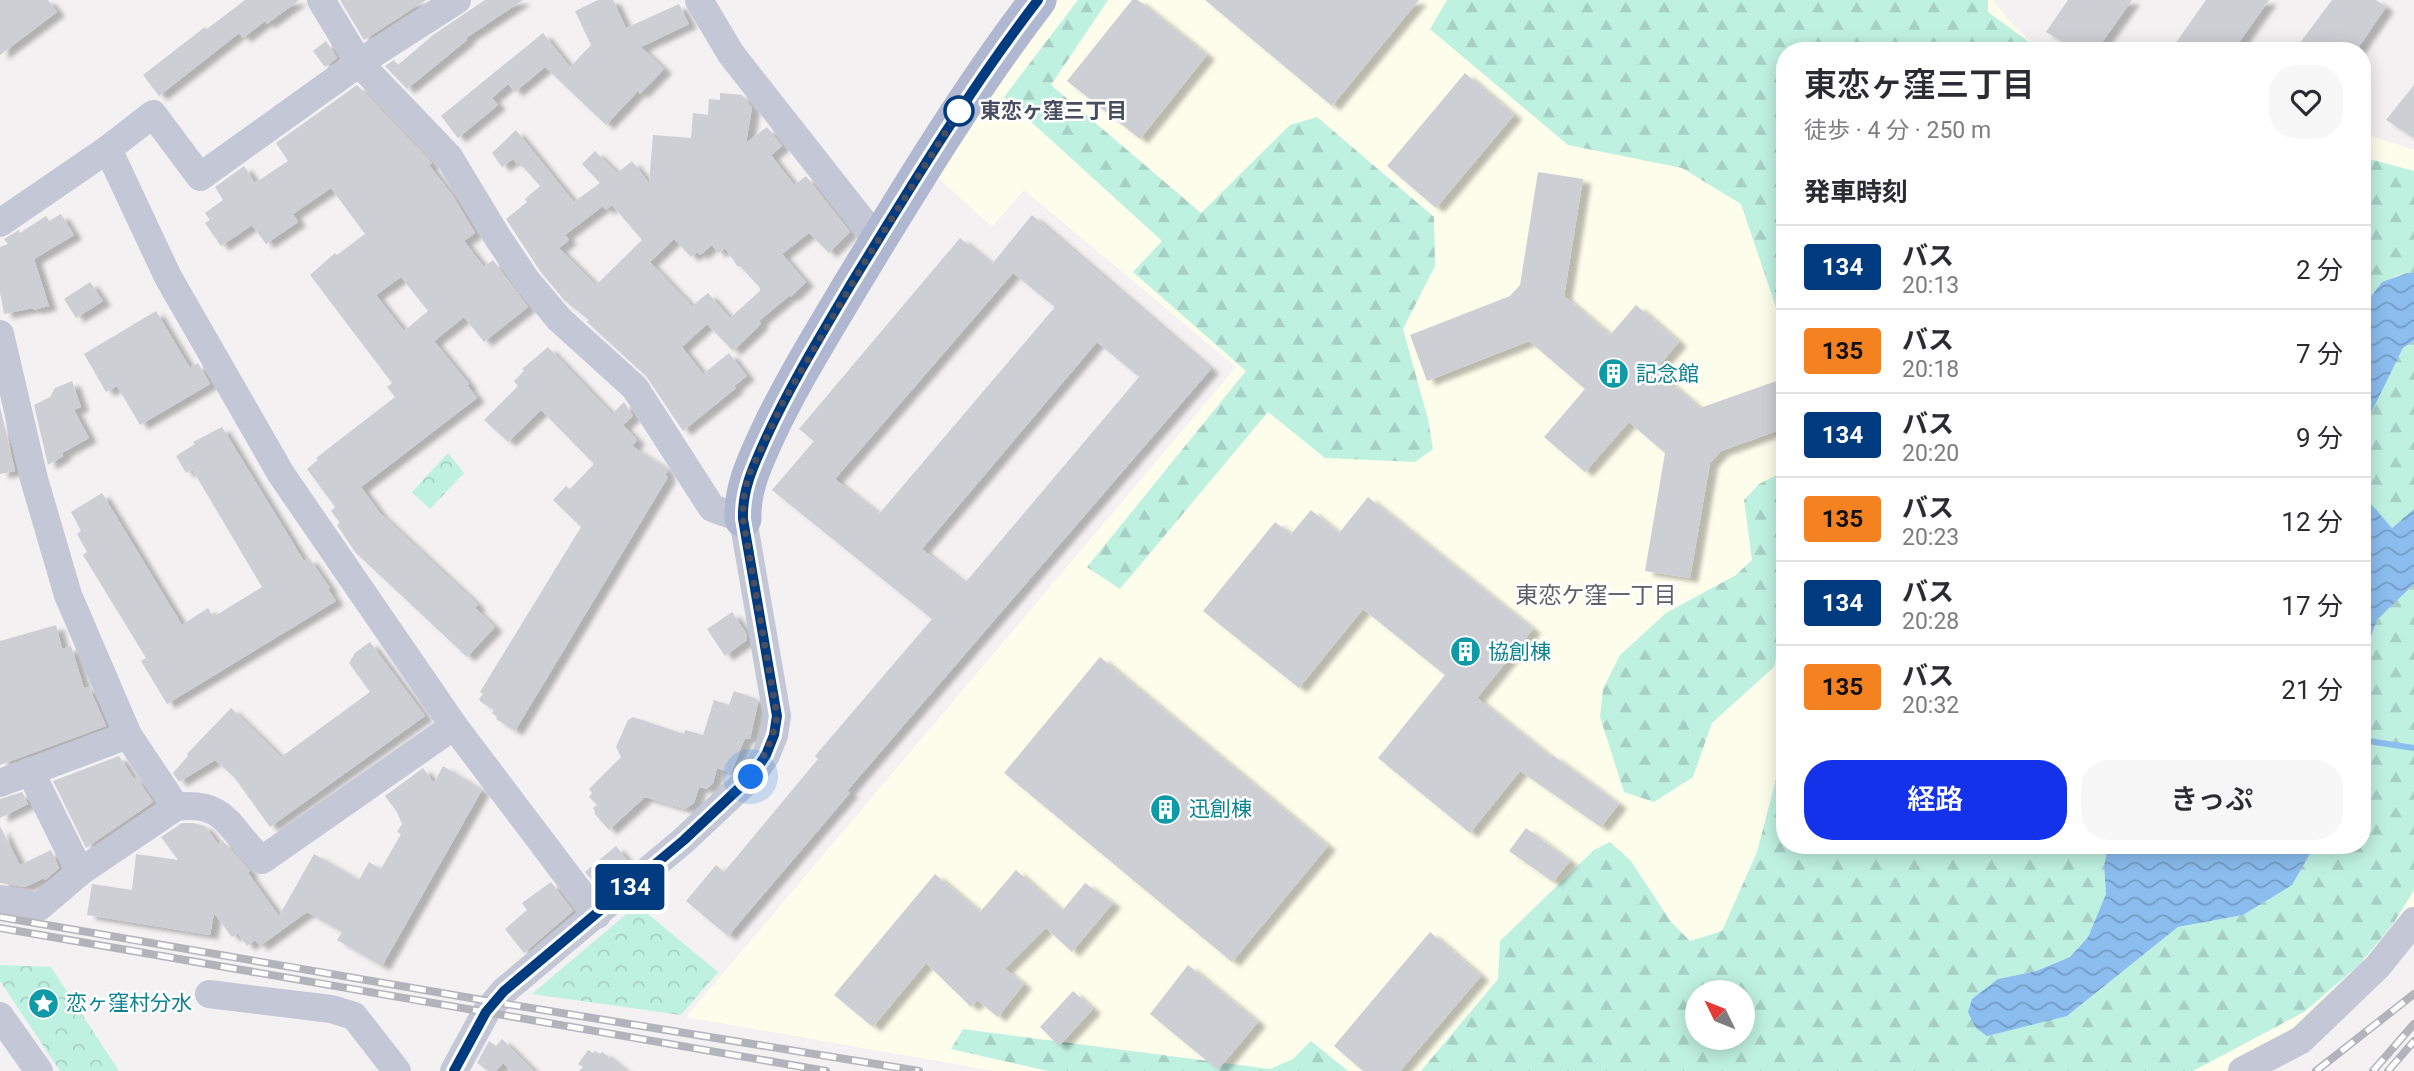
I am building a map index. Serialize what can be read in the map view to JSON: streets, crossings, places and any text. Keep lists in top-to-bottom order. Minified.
{"districts":["東恋ケ窪一丁目"],"places":{"other":["東恋ヶ窪三丁目"],"building":["記念館","協創棟","迅創棟"],"place":["恋ヶ窪村分水"]},"lines":["bus line 134"],"north":"top left","page":{"on_map":"134","heading":[["東恋ヶ窪三丁目","徒歩 · 4 分 · 250 m"],"発車時刻"],"list":[{"mark":"134","name":"バス","note":"20:13","value":"2 分"},{"mark":"135","name":"バス","note":"20:18","value":"7 分"},{"mark":"134","name":"バス","note":"20:20","value":"9 分"},{"mark":"135","name":"バス","note":"20:23","value":"12 分"},{"mark":"134","name":"バス","note":"20:28","value":"17 分"},{"mark":"135","name":"バス","note":"20:32","value":"21 分"}],"buttons":["経路","きっぷ"]}}
